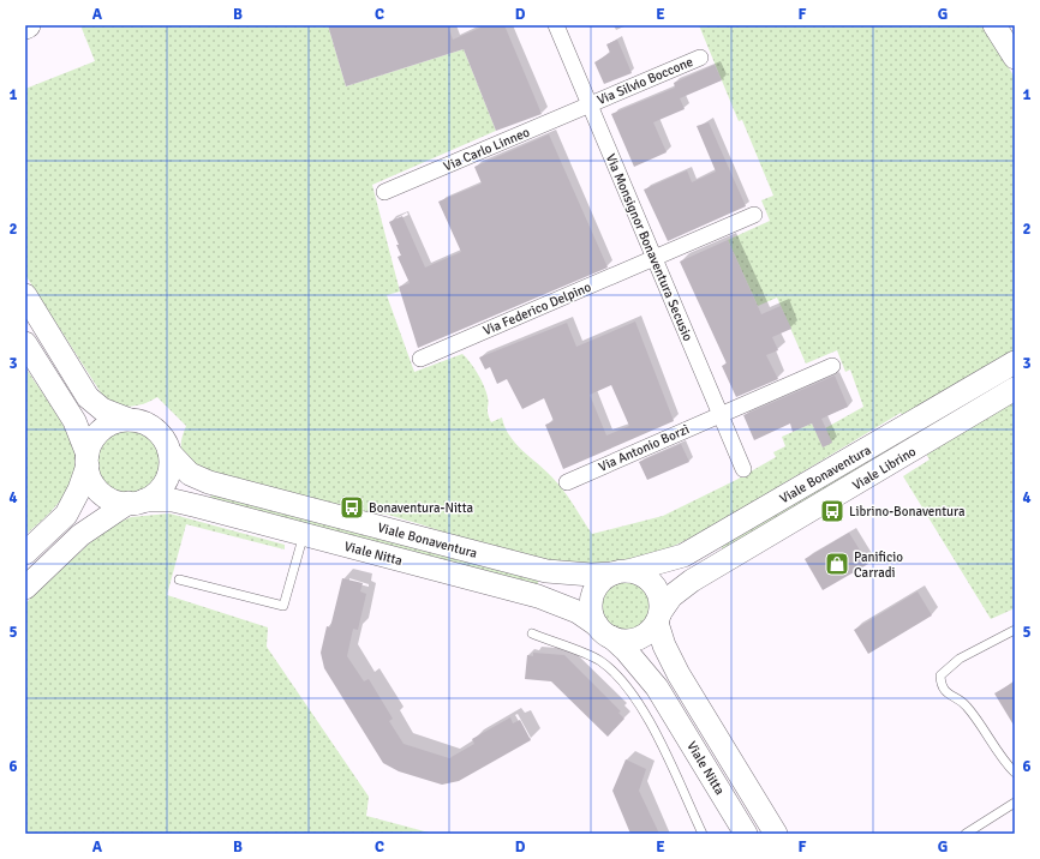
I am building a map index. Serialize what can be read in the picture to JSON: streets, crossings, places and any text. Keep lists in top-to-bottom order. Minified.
{"streets":{"main road":["Viale Librino","Viale Bonaventura","Viale Nitta"],"street":["Via Silvio Boccone","Via Carlo Linneo","Via Monsignor Bonaventura Secusio","Via Federico Delpino","Via Antonio Borzì"]},"crossings":[["Via Silvio Boccone","Via Carlo Linneo"],["Via Silvio Boccone","Via Monsignor Bonaventura Secusio"],["Via Carlo Linneo","Via Monsignor Bonaventura Secusio"],["Via Monsignor Bonaventura Secusio","Via Federico Delpino"],["Via Monsignor Bonaventura Secusio","Via Antonio Borzì"],["Viale Librino","Viale Bonaventura"],["Viale Librino","Viale Nitta"],["Viale Bonaventura","Viale Nitta"]],"places":{"bus stop":["Bonaventura-Nitta","Librino-Bonaventura"],"shop":["Panificio Carradi"]},"grid":{"columns":["A","B","C","D","E","F","G"],"rows":["1","2","3","4","5","6"]}}
